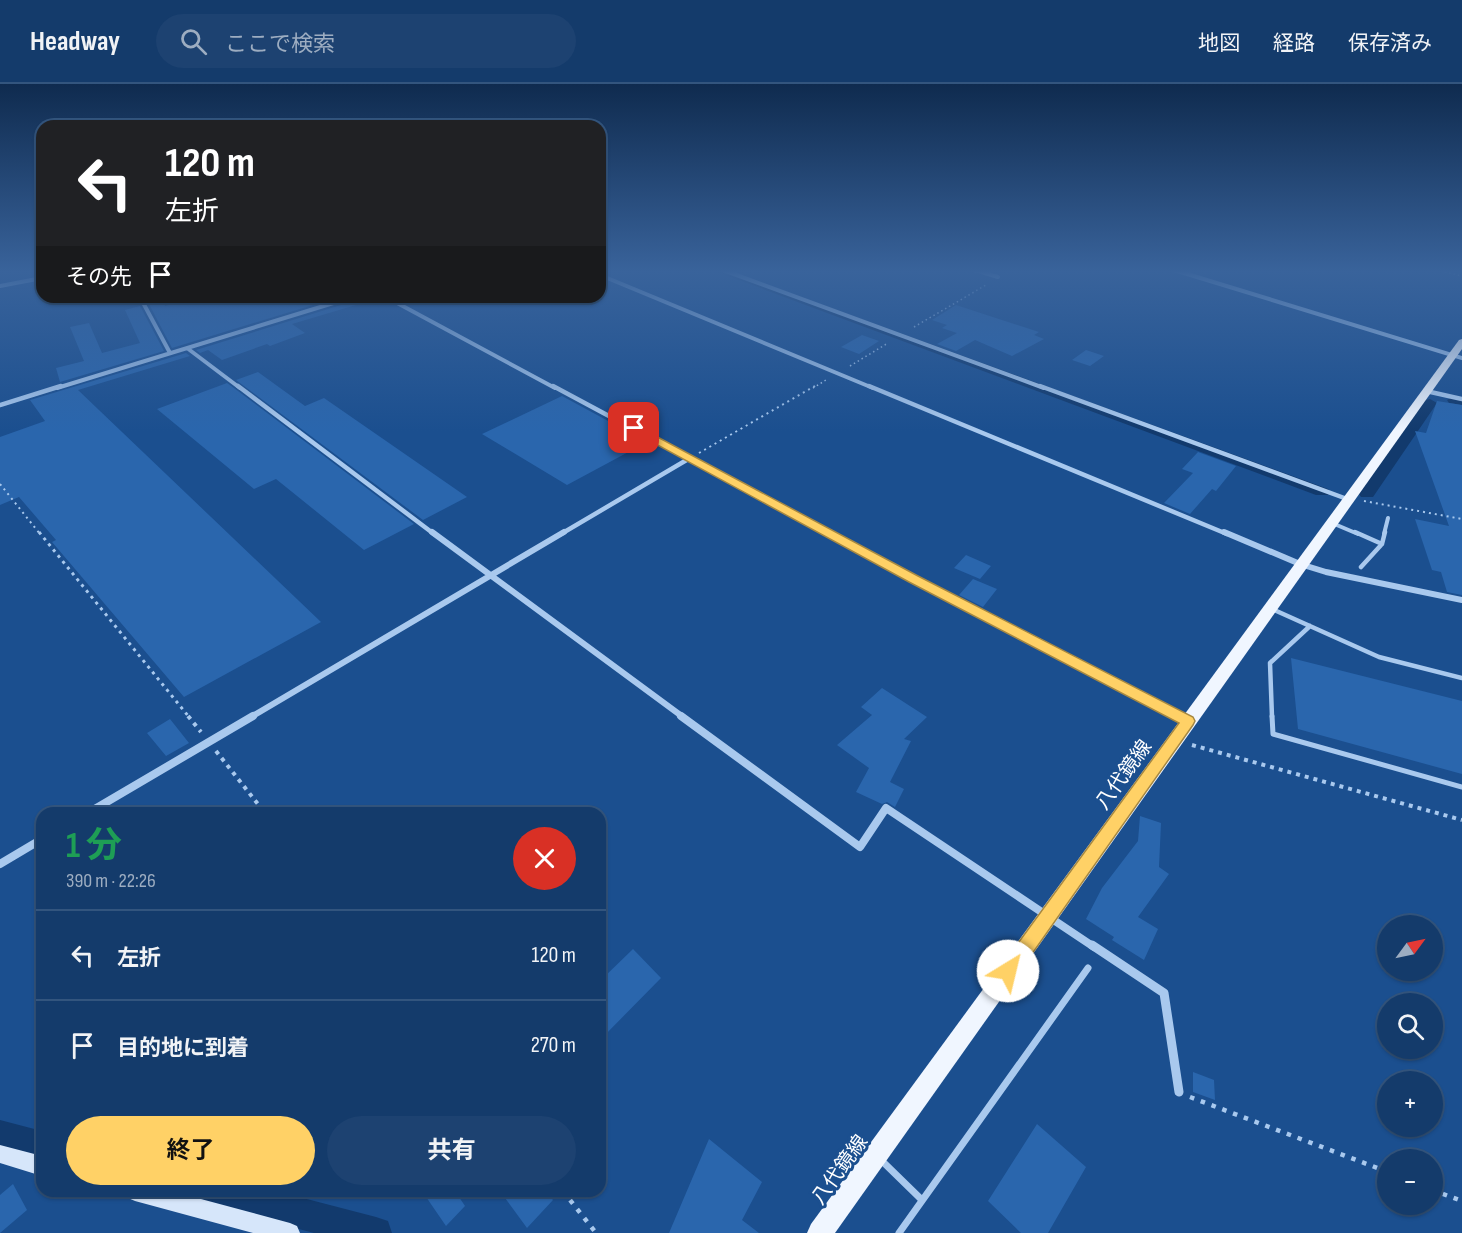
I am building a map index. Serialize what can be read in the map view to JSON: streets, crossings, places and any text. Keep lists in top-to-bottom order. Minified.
{"streets":{"main road":["八代鏡線"]},"north":"top right","page":{"header":"Headway","search":"ここで検索","nav":["地図","経路","保存済み"],"turn":["120 m","左折"],"then":"その先","heading":["1 分","390 m · 22:26"],"list":[{"name":"左折","value":"120 m"},{"name":"目的地に到着","value":"270 m"}],"map_buttons":["+","−"],"buttons":["終了","共有"]}}
